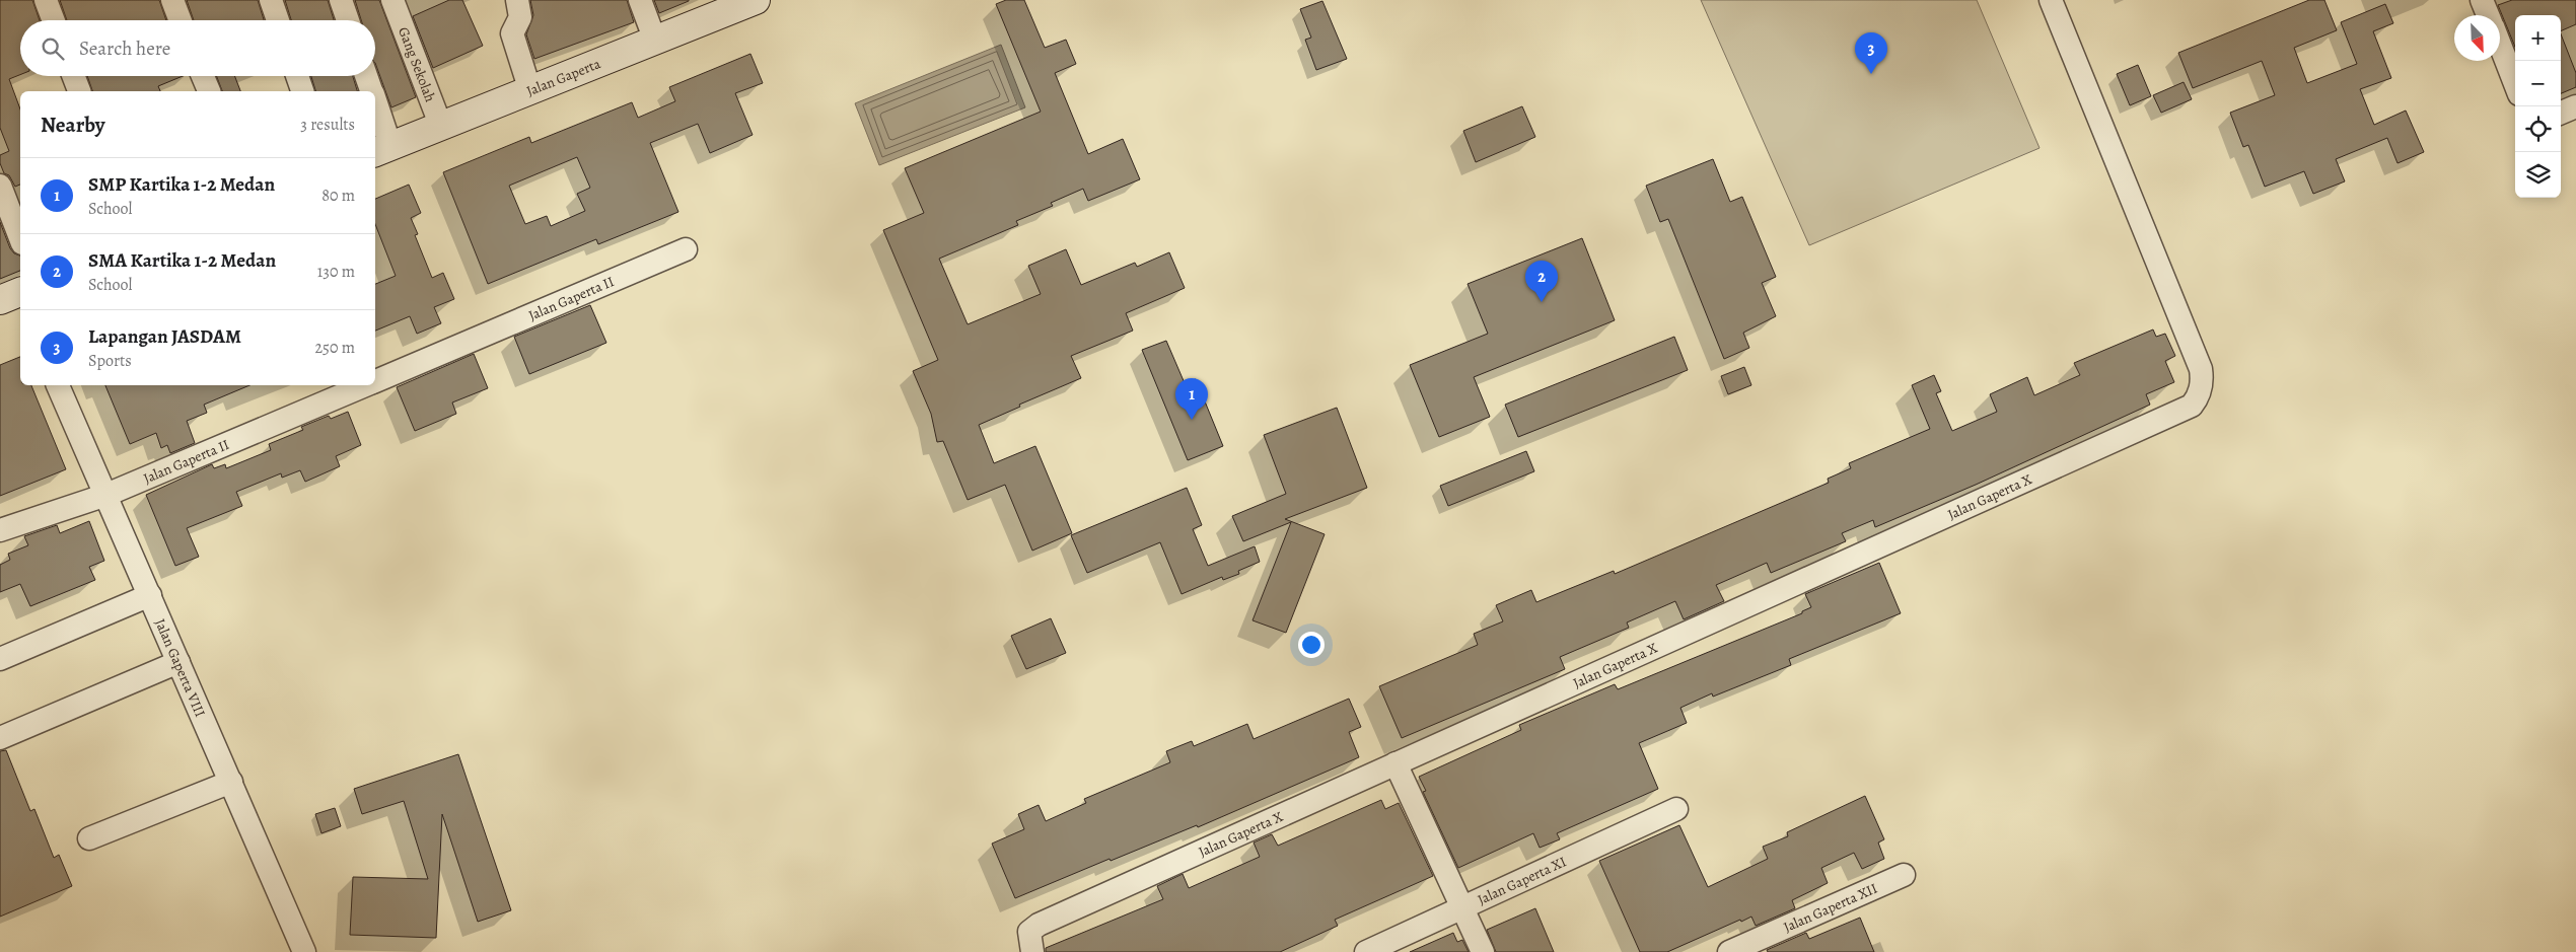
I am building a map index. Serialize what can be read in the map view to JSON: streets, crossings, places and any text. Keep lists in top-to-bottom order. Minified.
{"streets":{"street":["Gang Sekolah","Jalan Gaperta","Jalan Gaperta II","Jalan Gaperta X","Jalan Gaperta VIII","Jalan Gaperta XI","Jalan Gaperta XII"]},"crossings":[["Gang Sekolah","Jalan Gaperta"],["Jalan Gaperta II","Jalan Gaperta VIII"]],"north":"bottom right","page":{"map_buttons":["+","−"],"search":"Search here","pins":["3","2","1"],"heading":["Nearby","3 results"],"list":[{"mark":"1","name":"SMP Kartika 1-2 Medan","note":"School","value":"80 m"},{"mark":"2","name":"SMA Kartika 1-2 Medan","note":"School","value":"130 m"},{"mark":"3","name":"Lapangan JASDAM","note":"Sports","value":"250 m"}]}}
